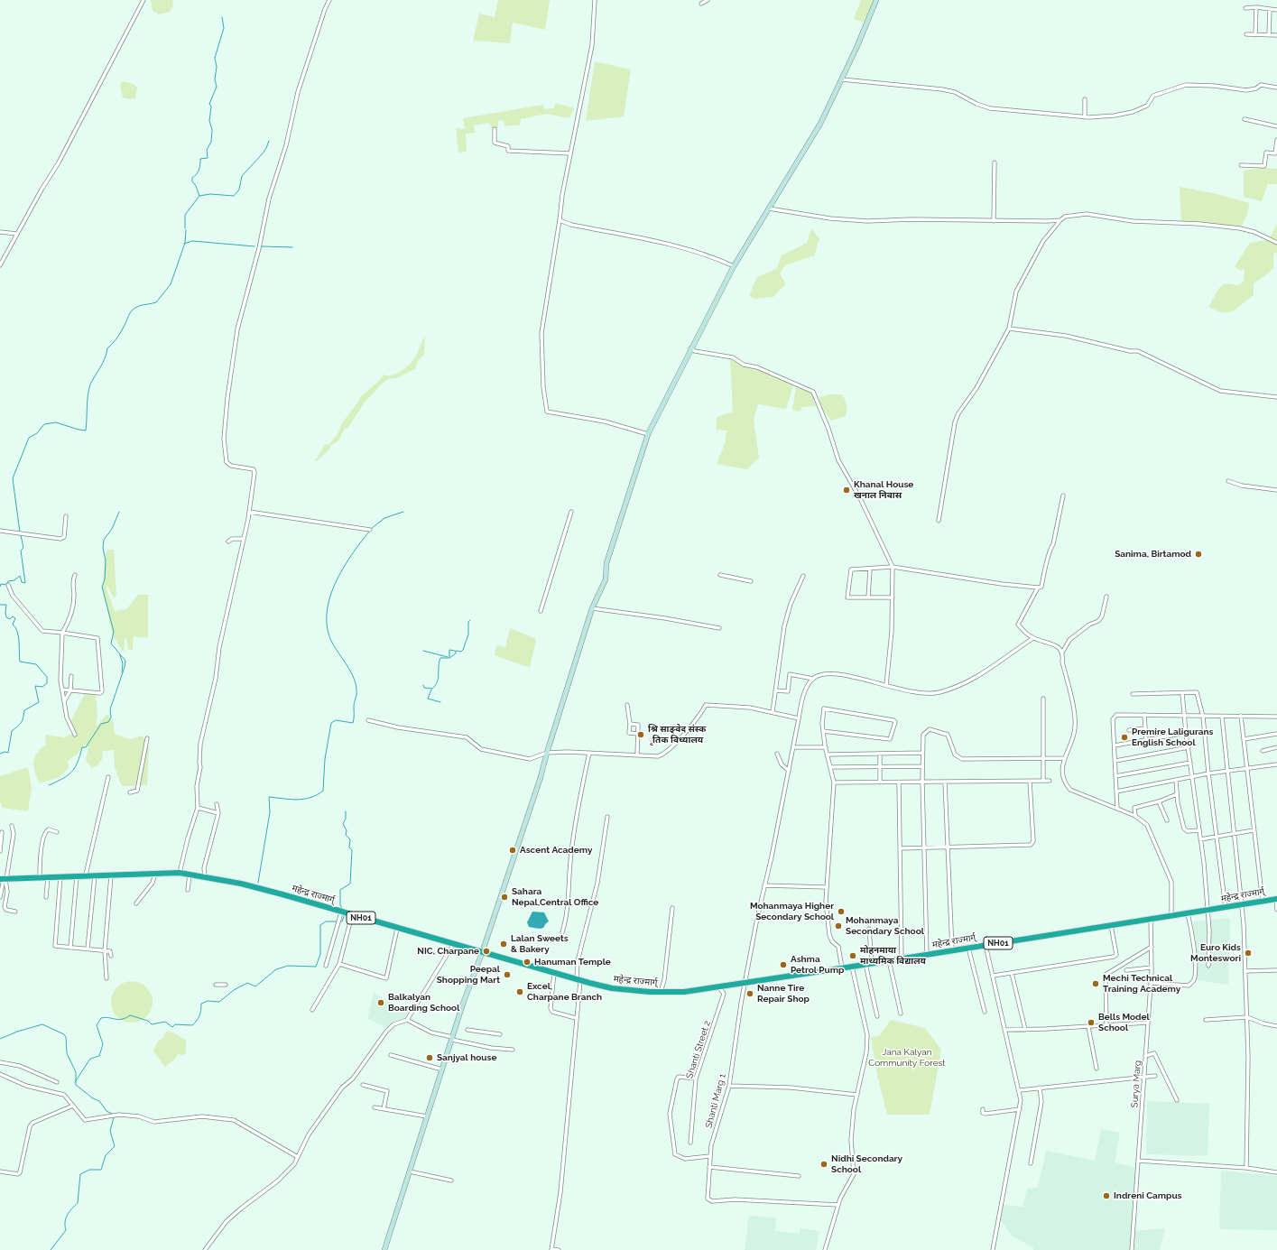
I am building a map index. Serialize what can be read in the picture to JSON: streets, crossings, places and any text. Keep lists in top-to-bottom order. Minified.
{"streets":{"highway":["महेन्द्र राज्मार्ग्","NH01"],"street":["Shanti Street 2","Surya Marg","Shanti Marg 1"]},"crossings":[["महेन्द्र राज्मार्ग्","Shanti Street 2"],["महेन्द्र राज्मार्ग्","Surya Marg"],["महेन्द्र राज्मार्ग्","Shanti Marg 1"]],"parks":["Jana Kalyan Community Forest"],"places":["Khanal House खनाल निवास","Sanima, Birtamod","श्रि साङ्वेद संस्क ृतिक विध्यालय","Premire Laligurans English School","Ascent Academy","Sahara Nepal,Central Office","Mohanmaya Higher Secondary School","Mohanmaya Secondary School","Lalan Sweets & Bakery","NIC, Charpane","Euro Kids Monteswori","मोहनमाया माध्यमिक विद्यालय","Hanuman Temple","Ashma Petrol Pump","Peepal Shopping Mart","Mechi Technical Training Academy","Excel, Charpane Branch","Nanne Tire Repair Shop","Balkalyan Boarding School","Bells Model School","Sanjyal house","Nidhi Secondary School","Indreni Campus"]}
